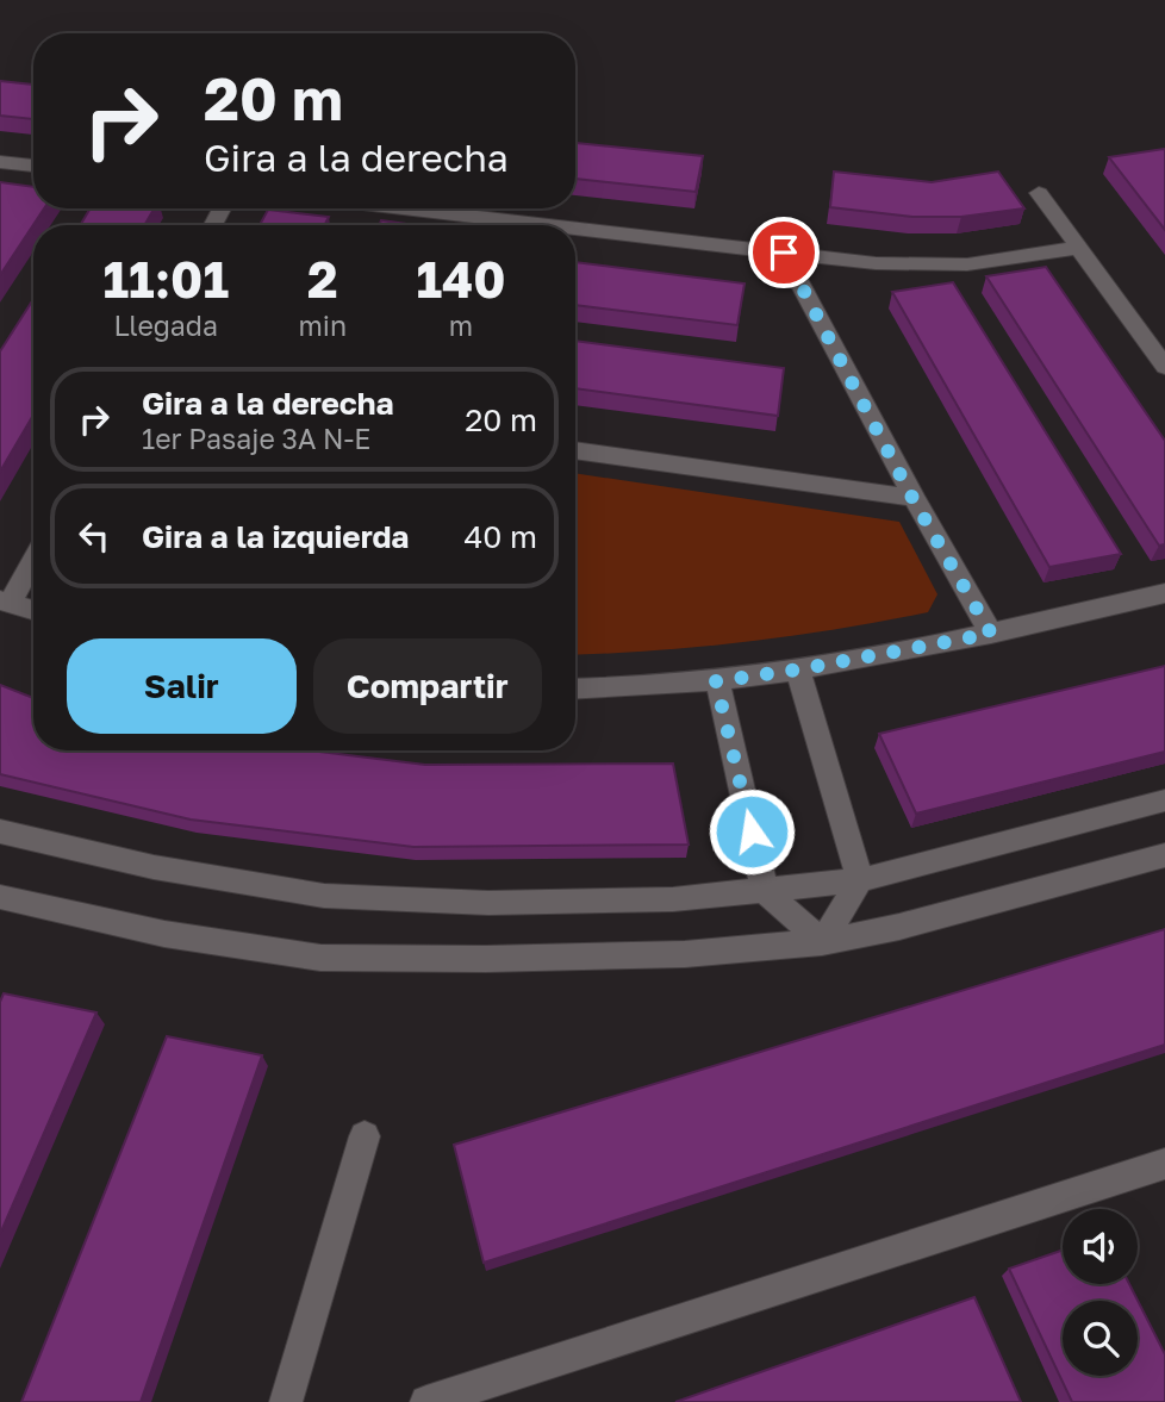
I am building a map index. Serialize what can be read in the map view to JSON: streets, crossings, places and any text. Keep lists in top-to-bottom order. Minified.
{"page":{"turn":["20 m","Gira a la derecha"],"eta":["11:01","Llegada","2","min","140","m"],"list":[{"name":"Gira a la derecha","note":"1er Pasaje 3A N-E","value":"20 m"},{"name":"Gira a la izquierda","value":"40 m"}],"buttons":["Salir","Compartir"]}}
